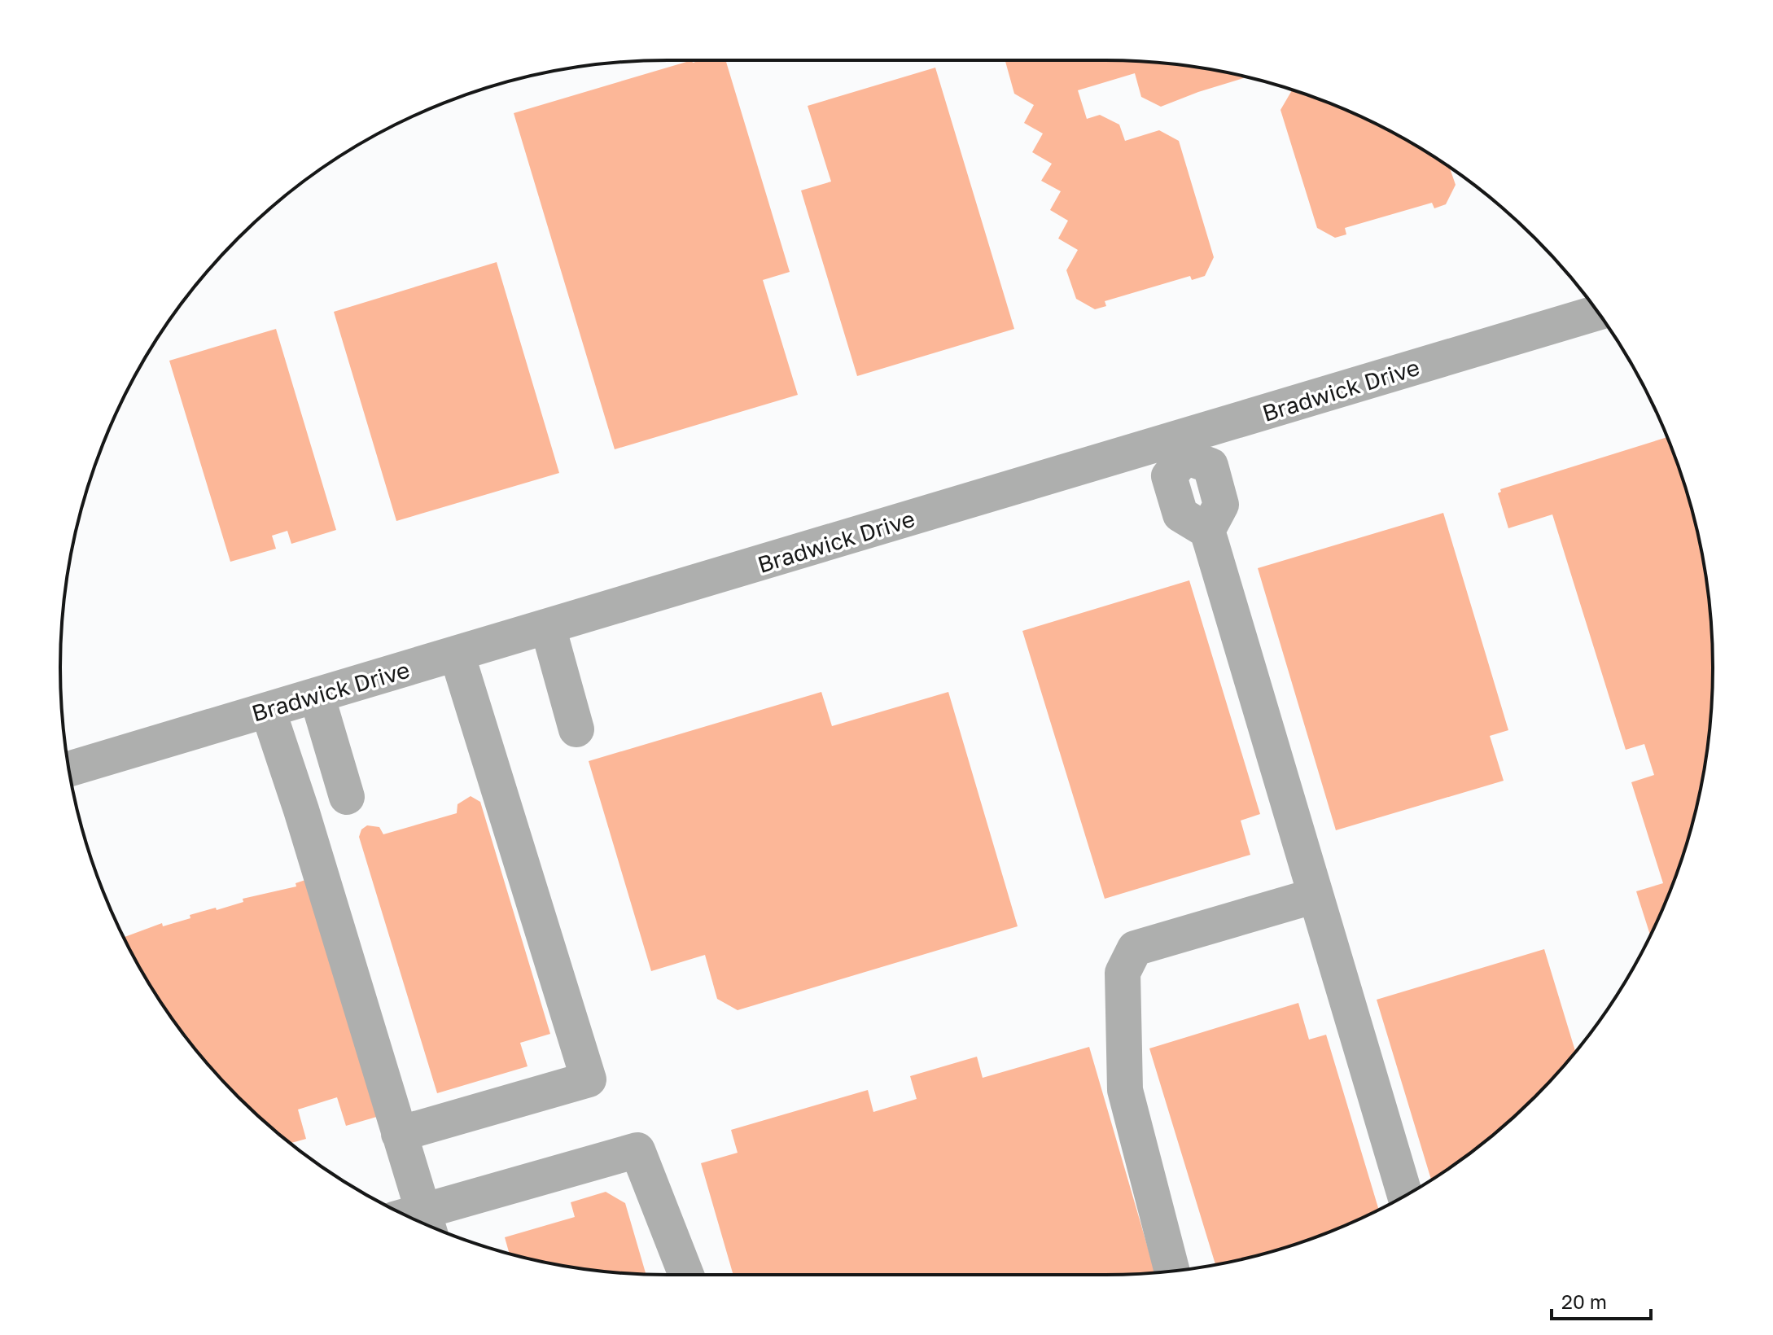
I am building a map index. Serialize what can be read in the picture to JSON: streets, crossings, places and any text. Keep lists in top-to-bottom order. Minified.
{"streets":{"street":["Bradwick Drive"]},"scale_bar":"20 m"}
